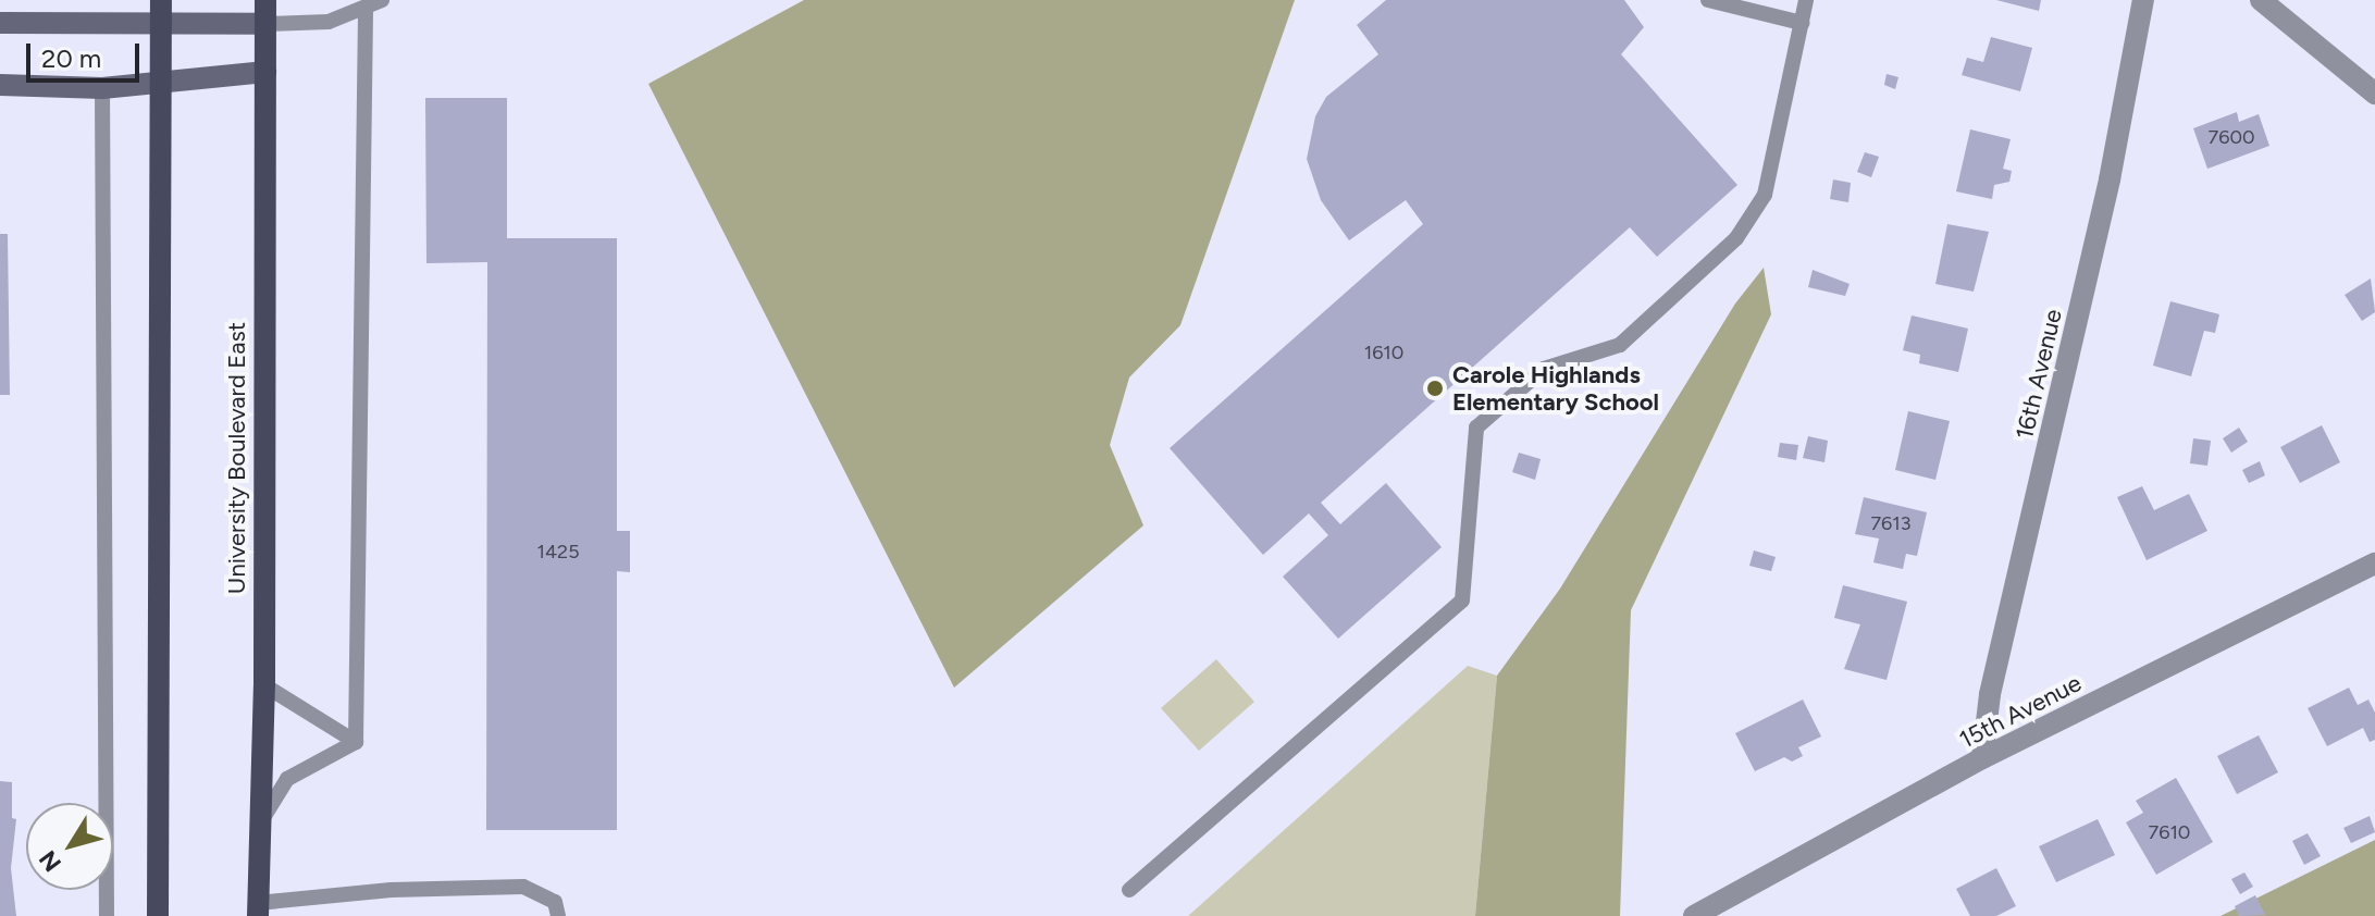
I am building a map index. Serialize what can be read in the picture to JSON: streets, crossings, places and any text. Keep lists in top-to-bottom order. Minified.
{"streets":{"main road":["University Boulevard East"],"street":["16th Avenue","15th Avenue"]},"crossings":[["16th Avenue","15th Avenue"]],"places":["Carole Highlands Elementary School"],"house_numbers":["7600","1610","7613","1425","7610"],"scale_bar":"20 m","north":"bottom left"}
